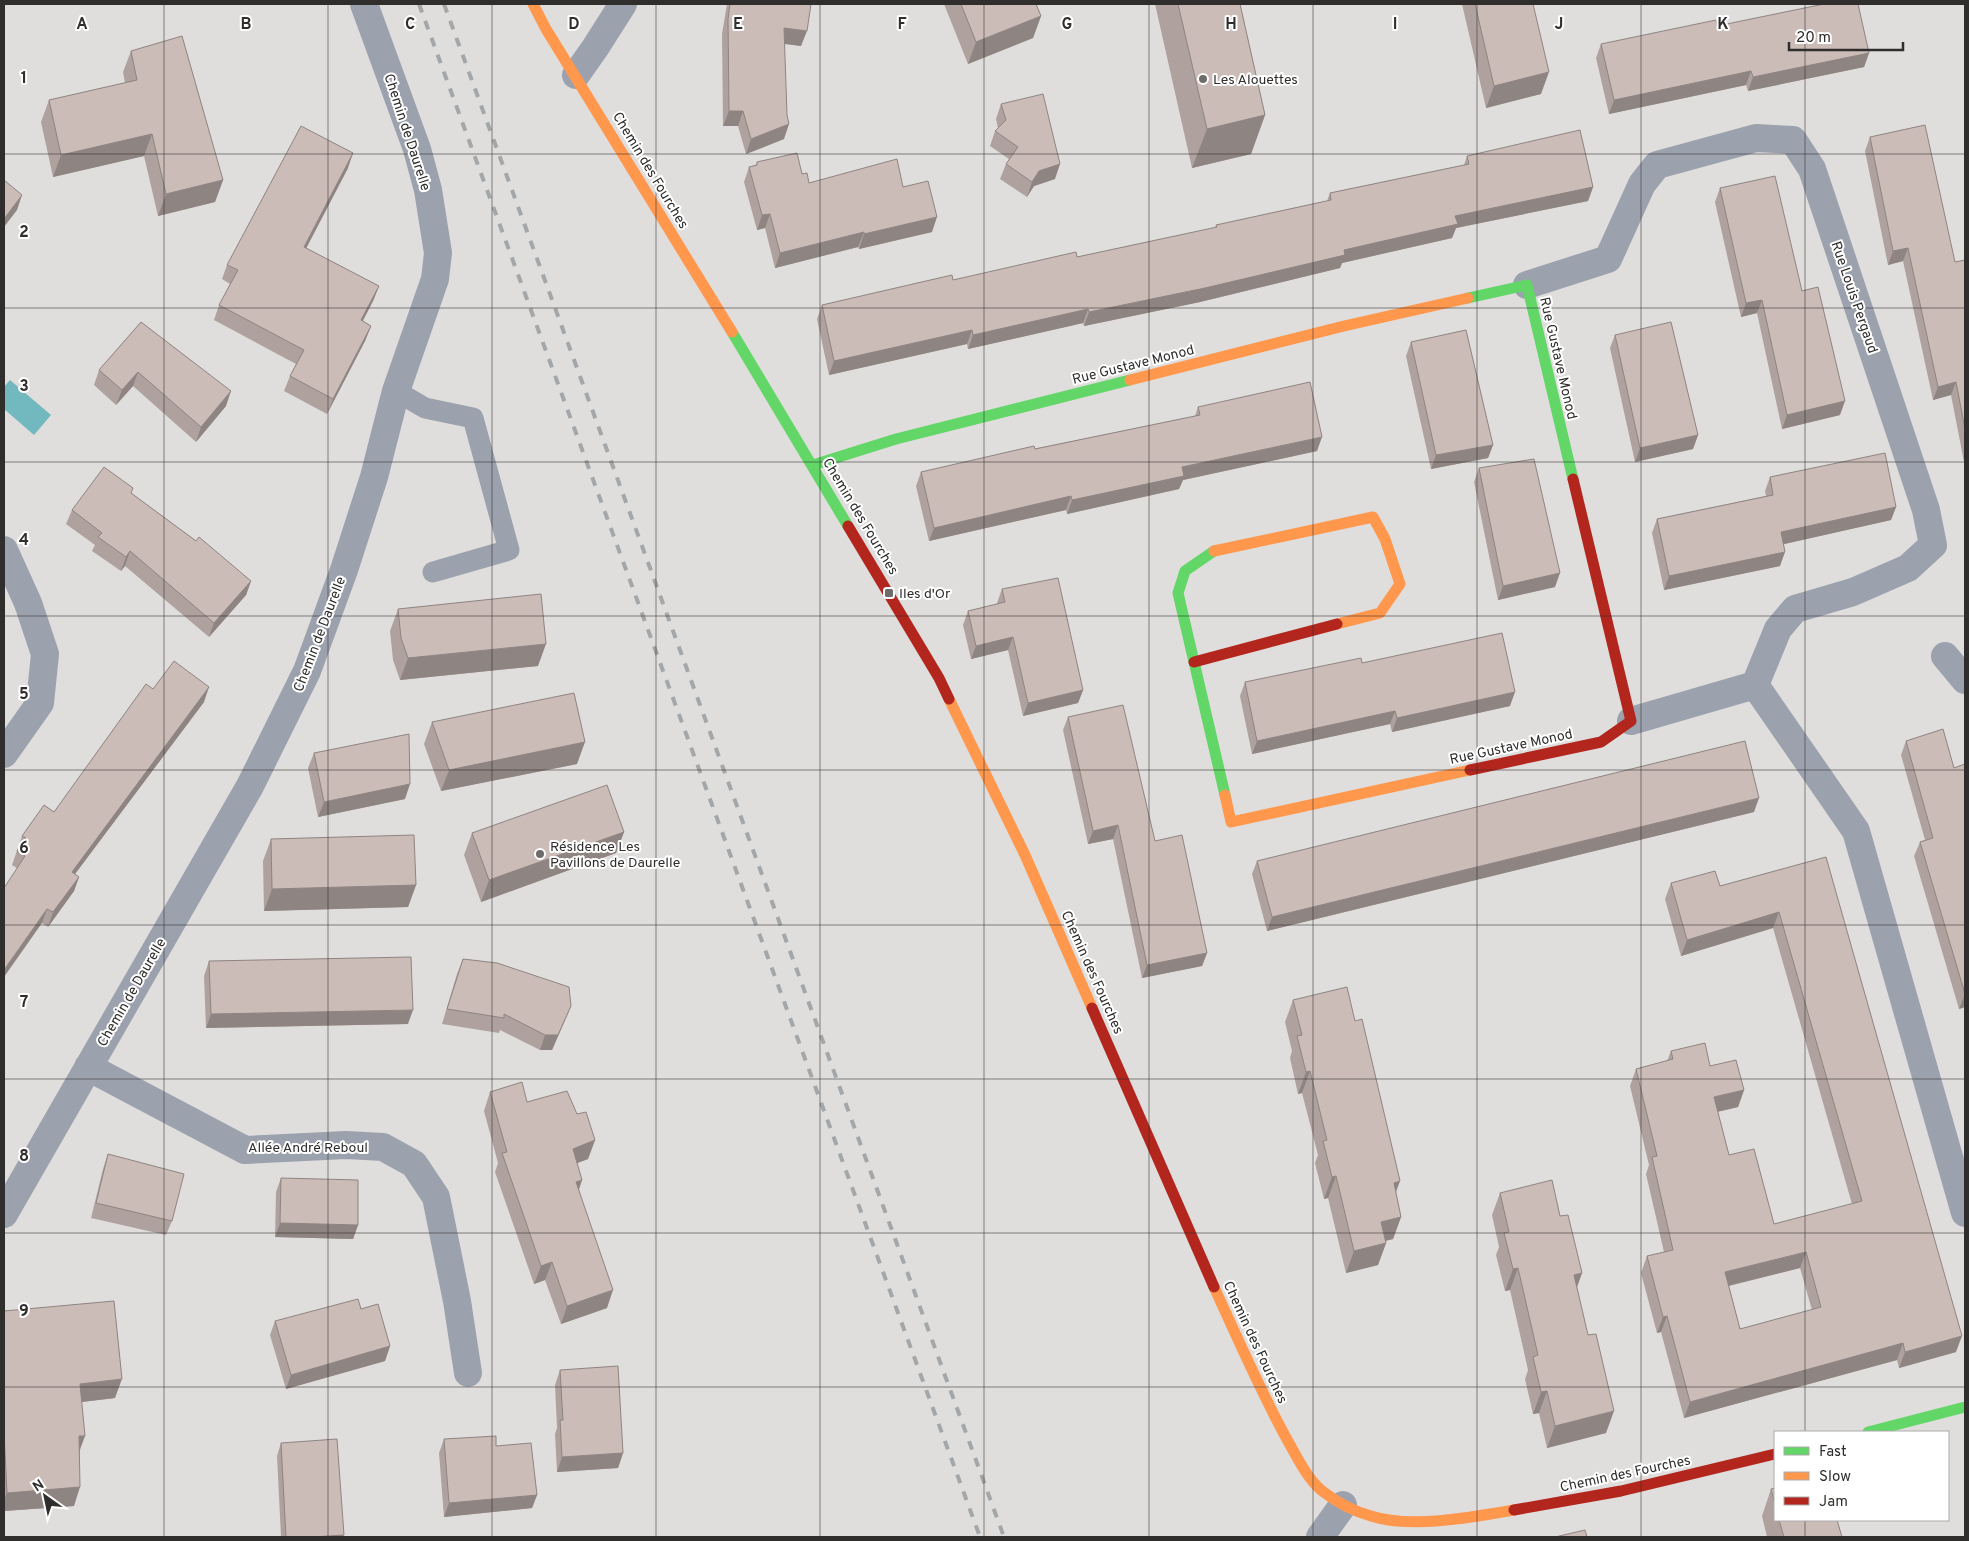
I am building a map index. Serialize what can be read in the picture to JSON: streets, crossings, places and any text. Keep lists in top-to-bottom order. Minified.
{"streets":{"street":["Chemin de Daurelle","Chemin des Fourches","Rue Louis Pergaud","Rue Gustave Monod","Allée André Reboul"]},"crossings":[["Chemin de Daurelle","Allée André Reboul"],["Chemin des Fourches","Rue Gustave Monod"],["Rue Louis Pergaud","Rue Gustave Monod"]],"places":{"other":["Les Alouettes","Résidence Les Pavillons de Daurelle"],"transit":["Iles d'Or"]},"legend":["Fast","Slow","Jam"],"scale_bar":"20 m","north":"top left","grid":{"columns":["A","B","C","D","E","F","G","H","I","J","K"],"rows":["1","2","3","4","5","6","7","8","9"]}}
